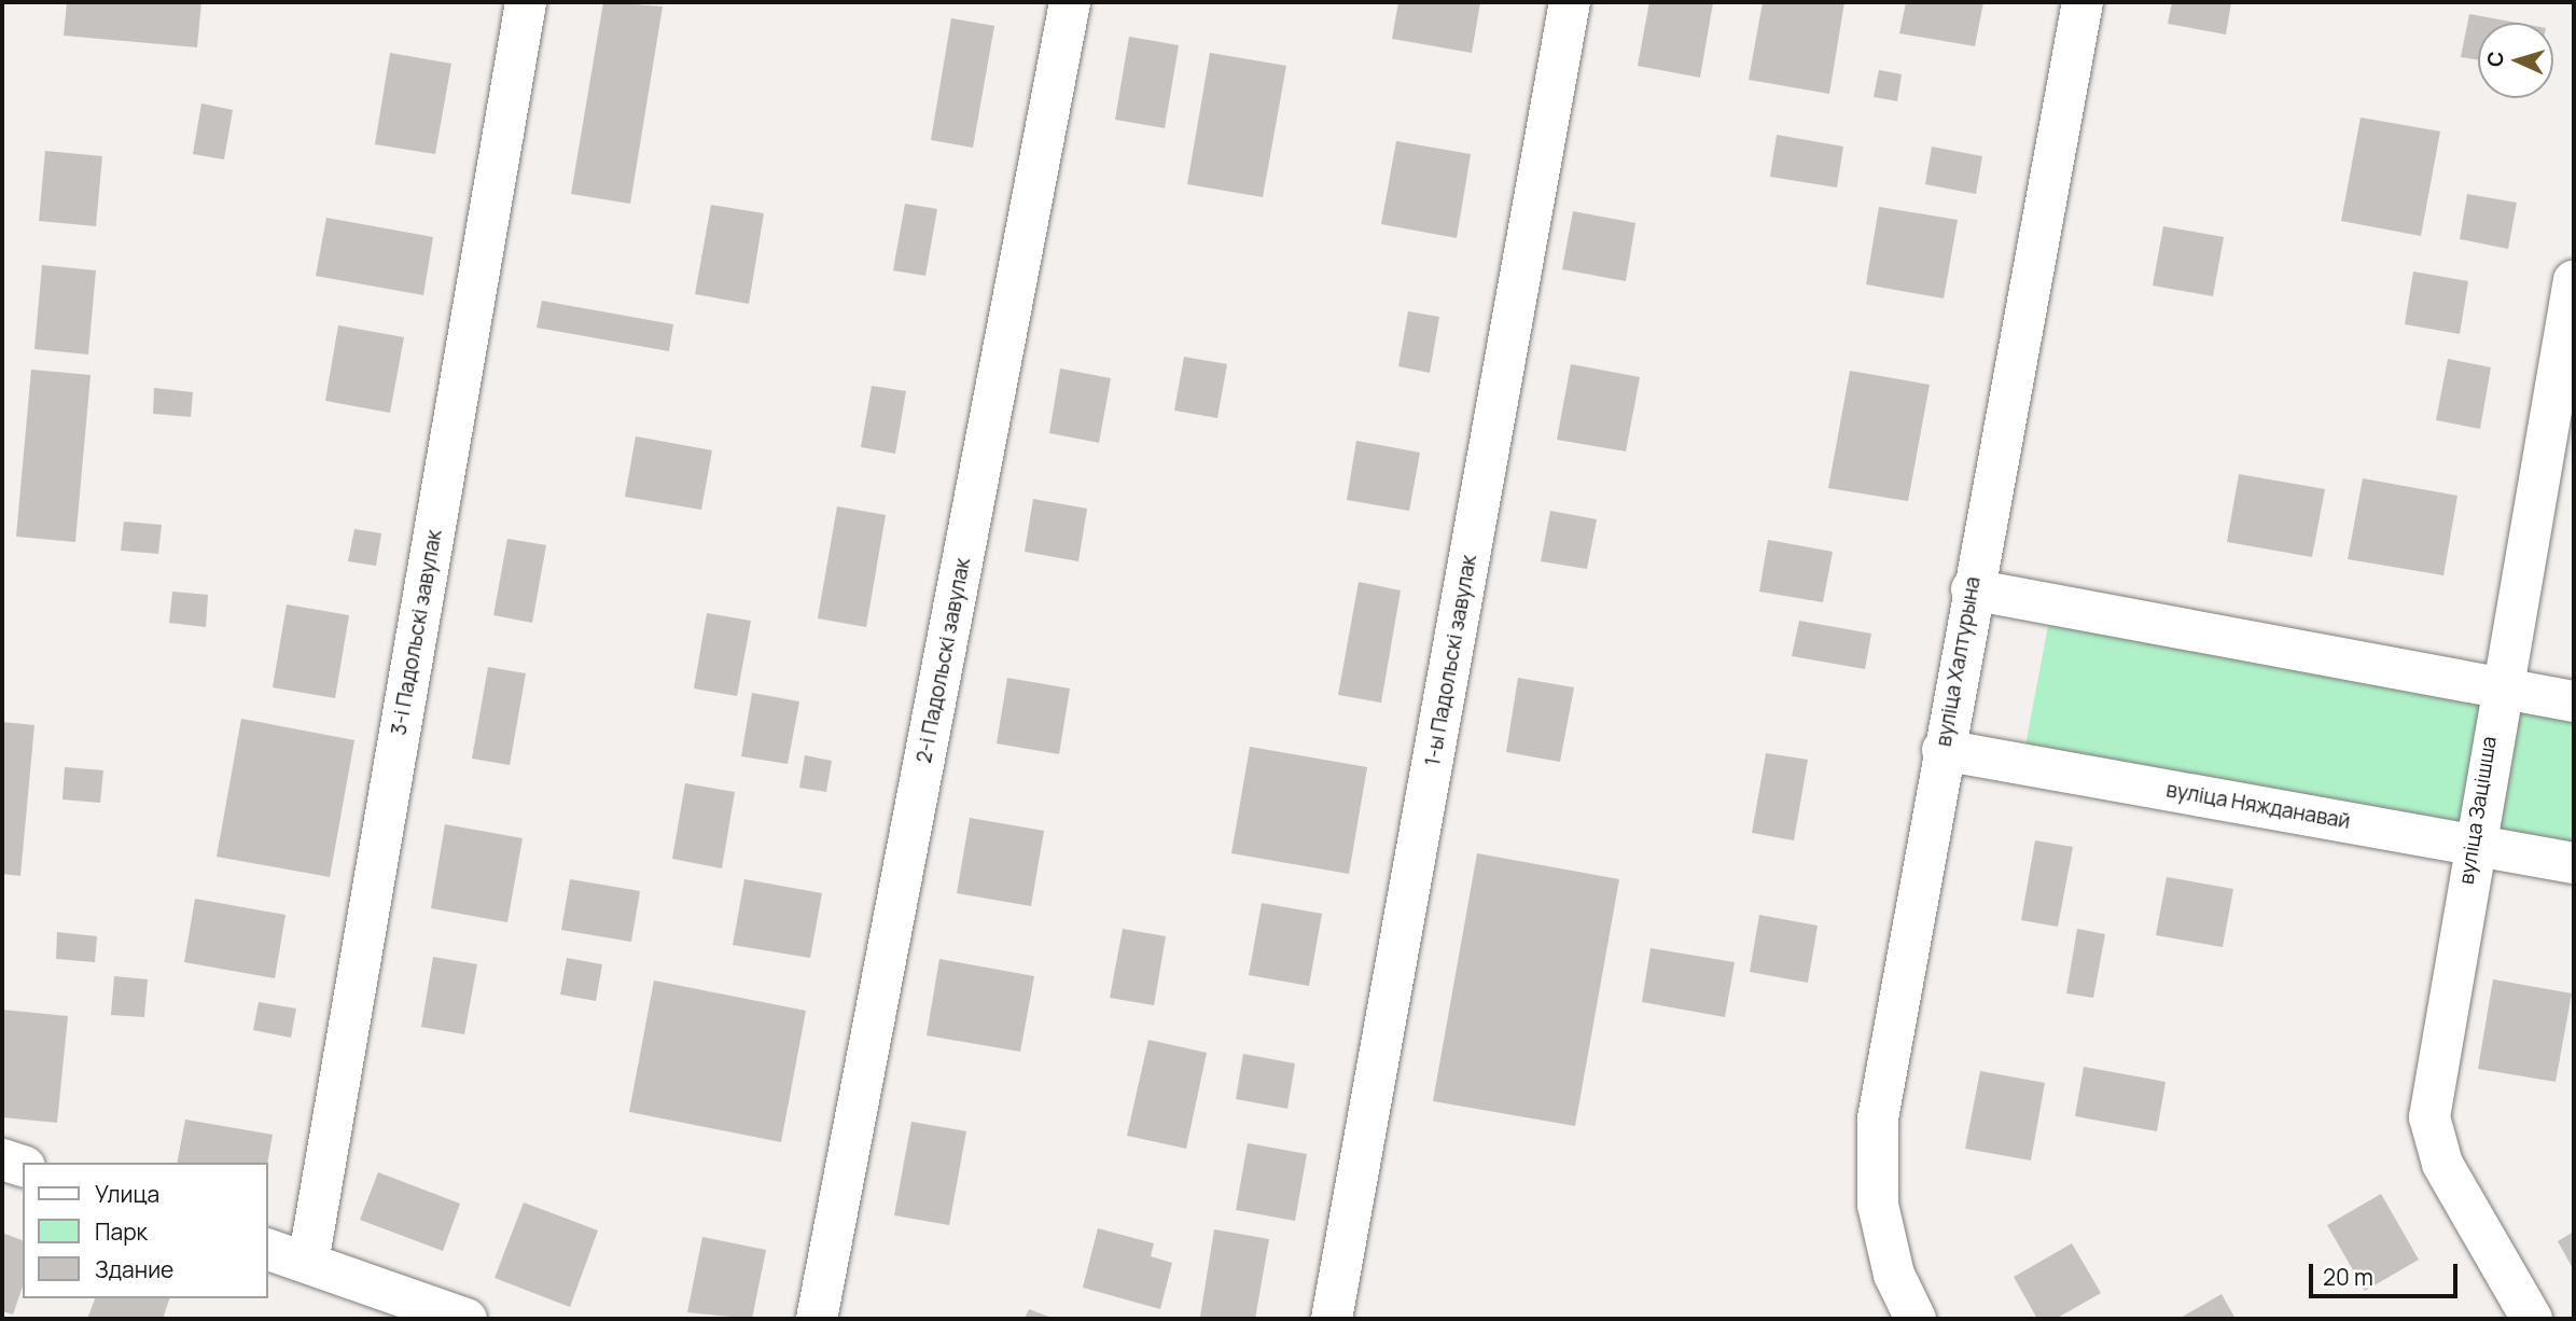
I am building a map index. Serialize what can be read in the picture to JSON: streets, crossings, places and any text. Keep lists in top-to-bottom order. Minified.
{"streets":{"street":["3-і Падольскі завулак","2-і Падольскі завулак","1-ы Падольскі завулак","вуліца Халтурына","вуліца Няжданавай","вуліца Зацішша"]},"crossings":[["вуліца Халтурына","вуліца Няжданавай"],["вуліца Няжданавай","вуліца Зацішша"]],"legend":["Улица","Парк","Здание"],"scale_bar":"20 m","north":"left"}
